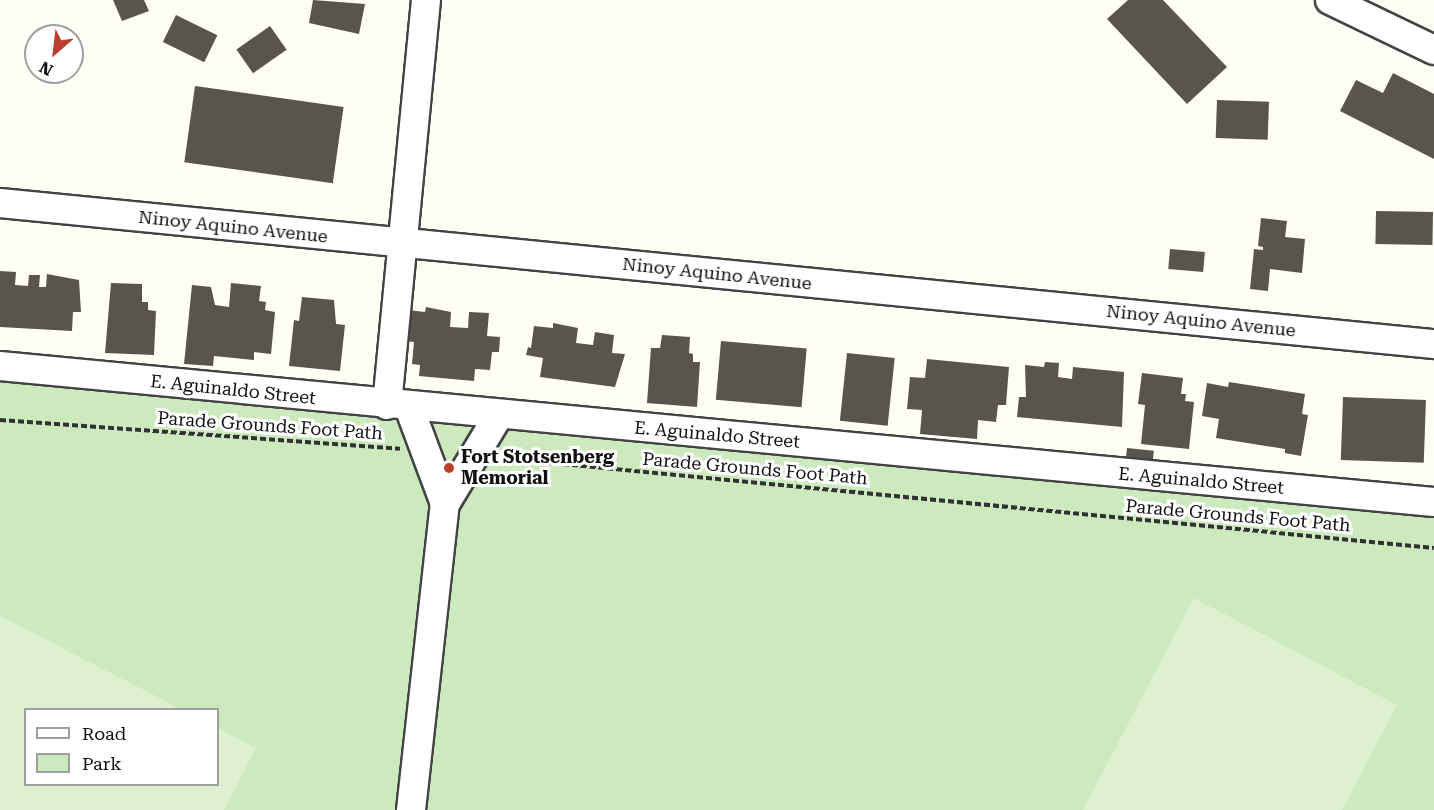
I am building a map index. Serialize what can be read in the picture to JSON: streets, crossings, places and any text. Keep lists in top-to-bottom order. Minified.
{"streets":{"street":["Ninoy Aquino Avenue","E. Aguinaldo Street"],"path":["Parade Grounds Foot Path"]},"places":["Fort Stotsenberg Memorial"],"legend":["Road","Park"],"north":"bottom left"}
